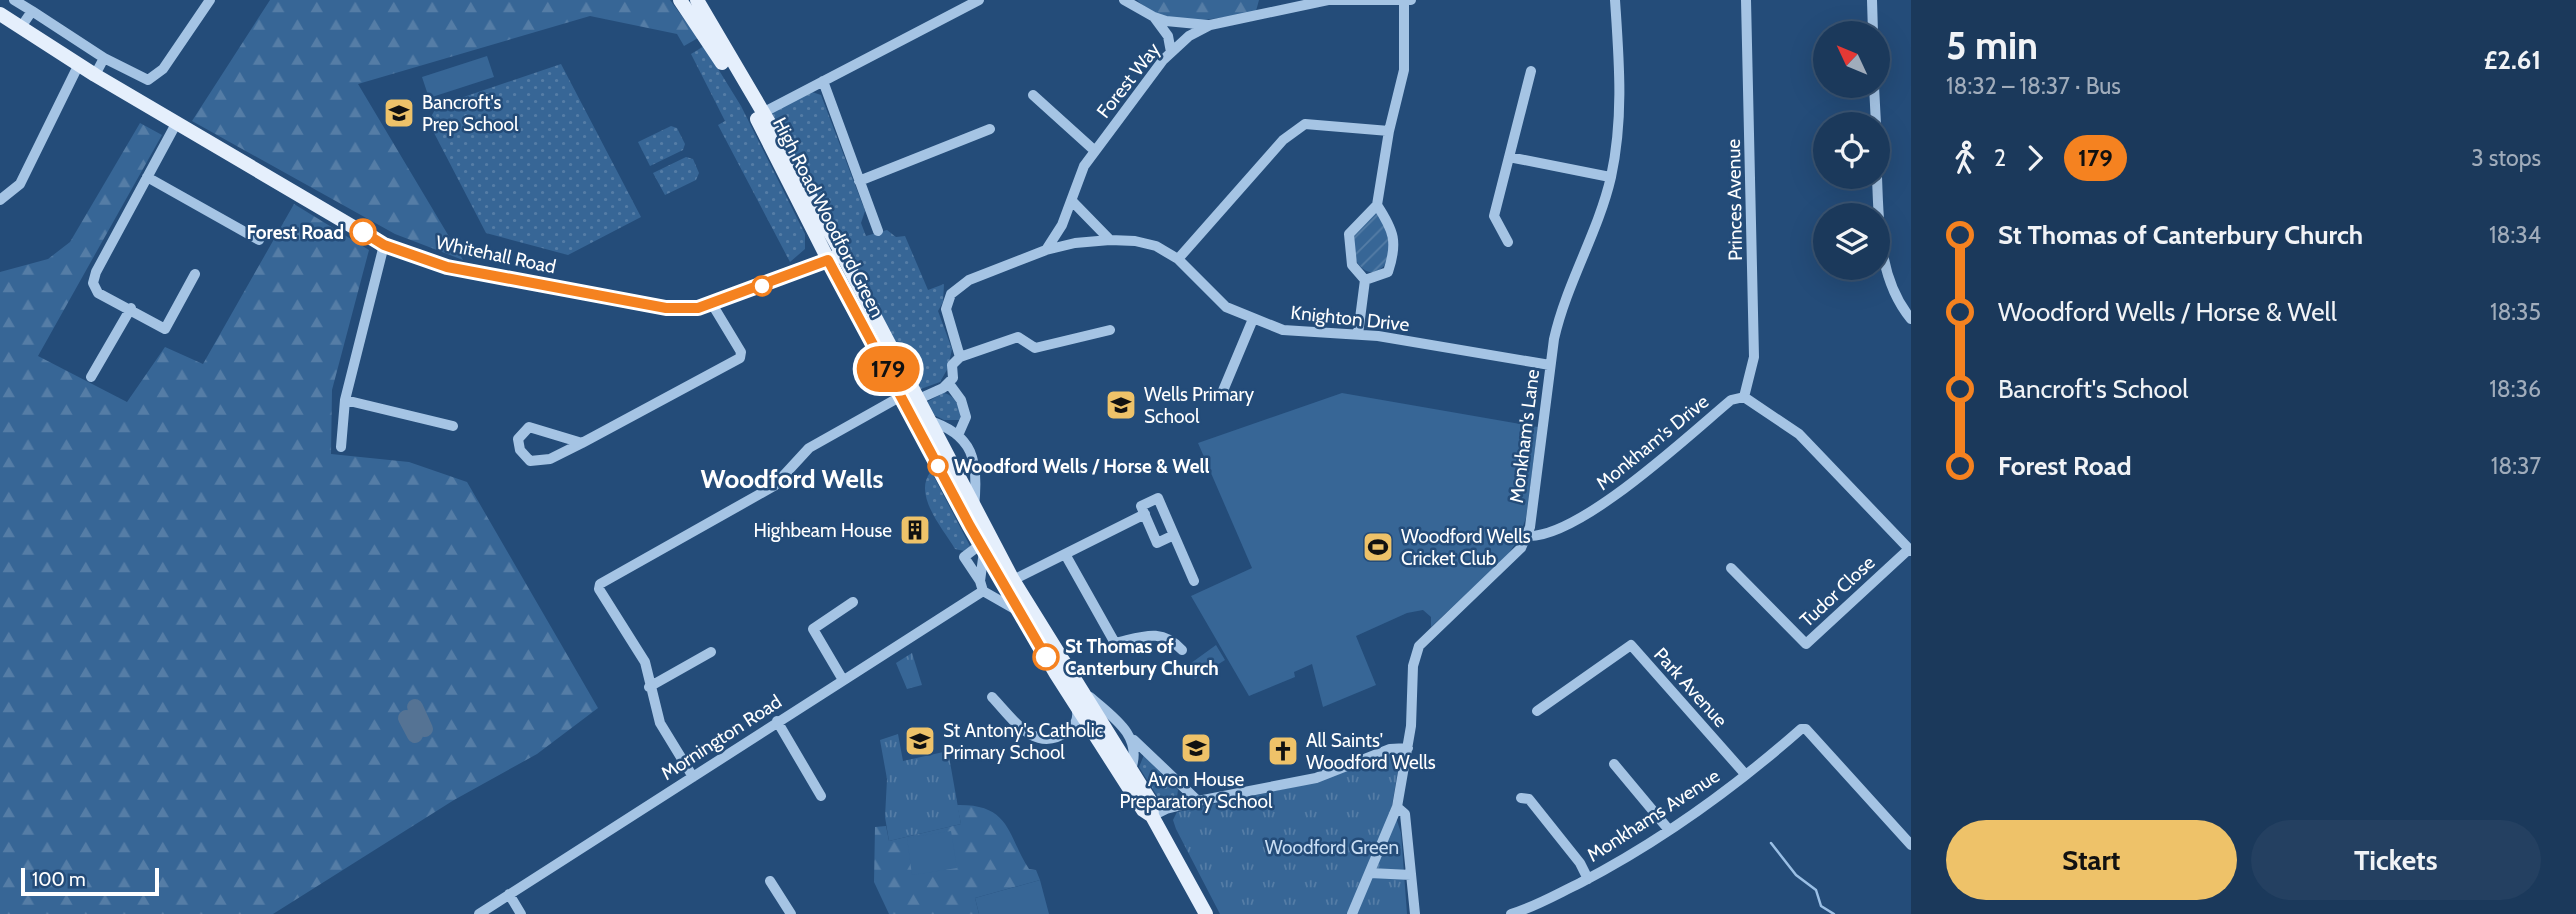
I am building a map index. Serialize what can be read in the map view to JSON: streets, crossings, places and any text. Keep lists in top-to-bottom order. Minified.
{"streets":{"main road":["High Road Woodford Green","Whitehall Road"],"street":["Forest Way","Princes Avenue","Knighton Drive","Monkham's Lane","Monkham's Drive","Tudor Close","Park Avenue","Mornington Road","Monkhams Avenue"]},"crossings":[["Forest Way","Knighton Drive"],["Princes Avenue","Monkham's Drive"],["High Road Woodford Green","Whitehall Road"],["Knighton Drive","Monkham's Lane"],["Monkham's Lane","Monkham's Drive"],["Park Avenue","Monkhams Avenue"]],"districts":["Woodford Wells"],"parks":["Woodford Green"],"places":{"school or university":["Bancroft's Prep School","Wells Primary School","St Antony's Catholic Primary School","Avon House Preparatory School"],"other":["Forest Road","Woodford Wells / Horse & Well","St Thomas of Canterbury Church"],"building":["Highbeam House"],"sports":["Woodford Wells Cricket Club"],"church":["All Saints' Woodford Wells"]},"lines":["bus line 179"],"scale_bar":"100 m","north":"top left","page":{"on_map":"179","heading":["5 min","18:32 – 18:37 · Bus","£2.61"],"legs":["2","179","3 stops"],"list":[{"name":"St Thomas of Canterbury Church","value":"18:34"},{"name":"Woodford Wells / Horse & Well","value":"18:35"},{"name":"Bancroft's School","value":"18:36"},{"name":"Forest Road","value":"18:37"}],"buttons":["Start","Tickets"],"scale":"100 m"}}
